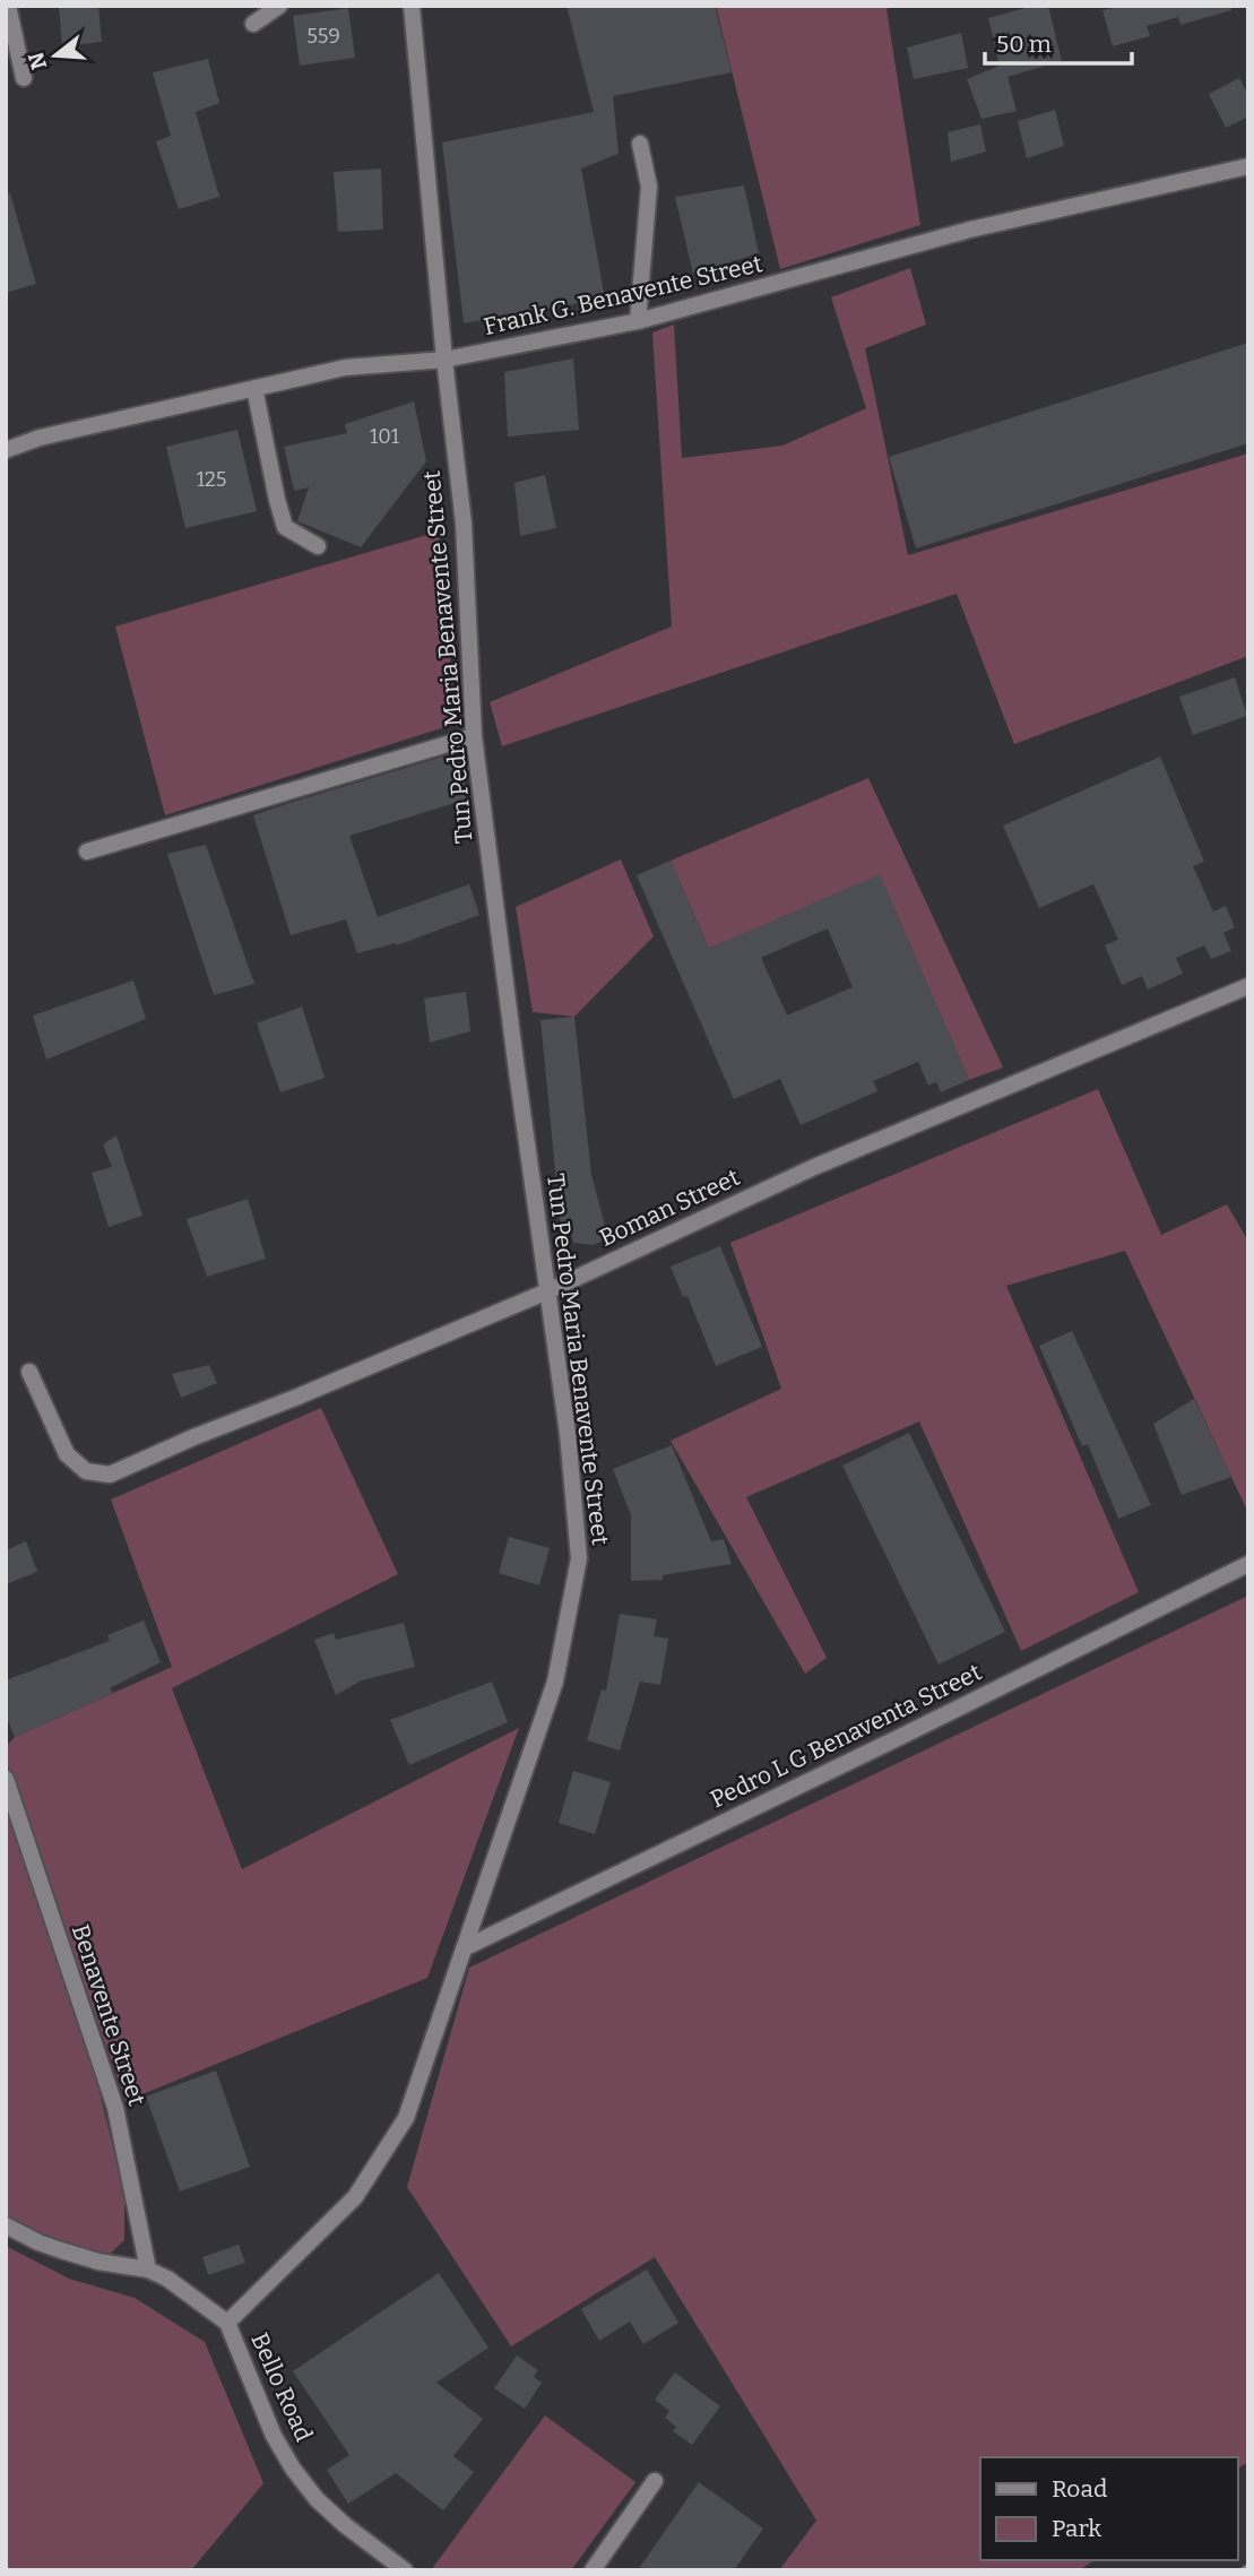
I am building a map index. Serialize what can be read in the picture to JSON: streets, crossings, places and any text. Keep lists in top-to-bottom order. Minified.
{"streets":{"street":["Frank G. Benavente Street","Tun Pedro Maria Benavente Street","Boman Street","Pedro L G Benaventa Street","Benavente Street","Bello Road"]},"crossings":[["Frank G. Benavente Street","Tun Pedro Maria Benavente Street"],["Tun Pedro Maria Benavente Street","Boman Street"],["Tun Pedro Maria Benavente Street","Pedro L G Benaventa Street"],["Tun Pedro Maria Benavente Street","Bello Road"],["Benavente Street","Bello Road"]],"house_numbers":["559","101","125"],"legend":["Road","Park"],"scale_bar":"50 m","north":"left"}
